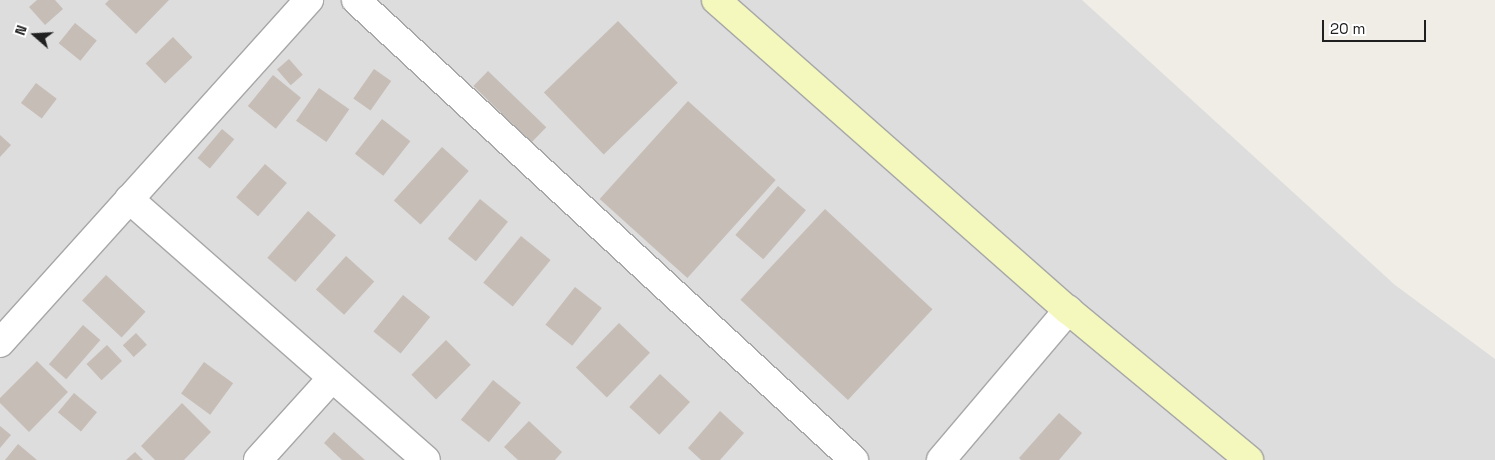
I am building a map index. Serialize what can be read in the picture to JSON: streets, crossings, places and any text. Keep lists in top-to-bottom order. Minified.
{"scale_bar":"20 m","north":"left"}
